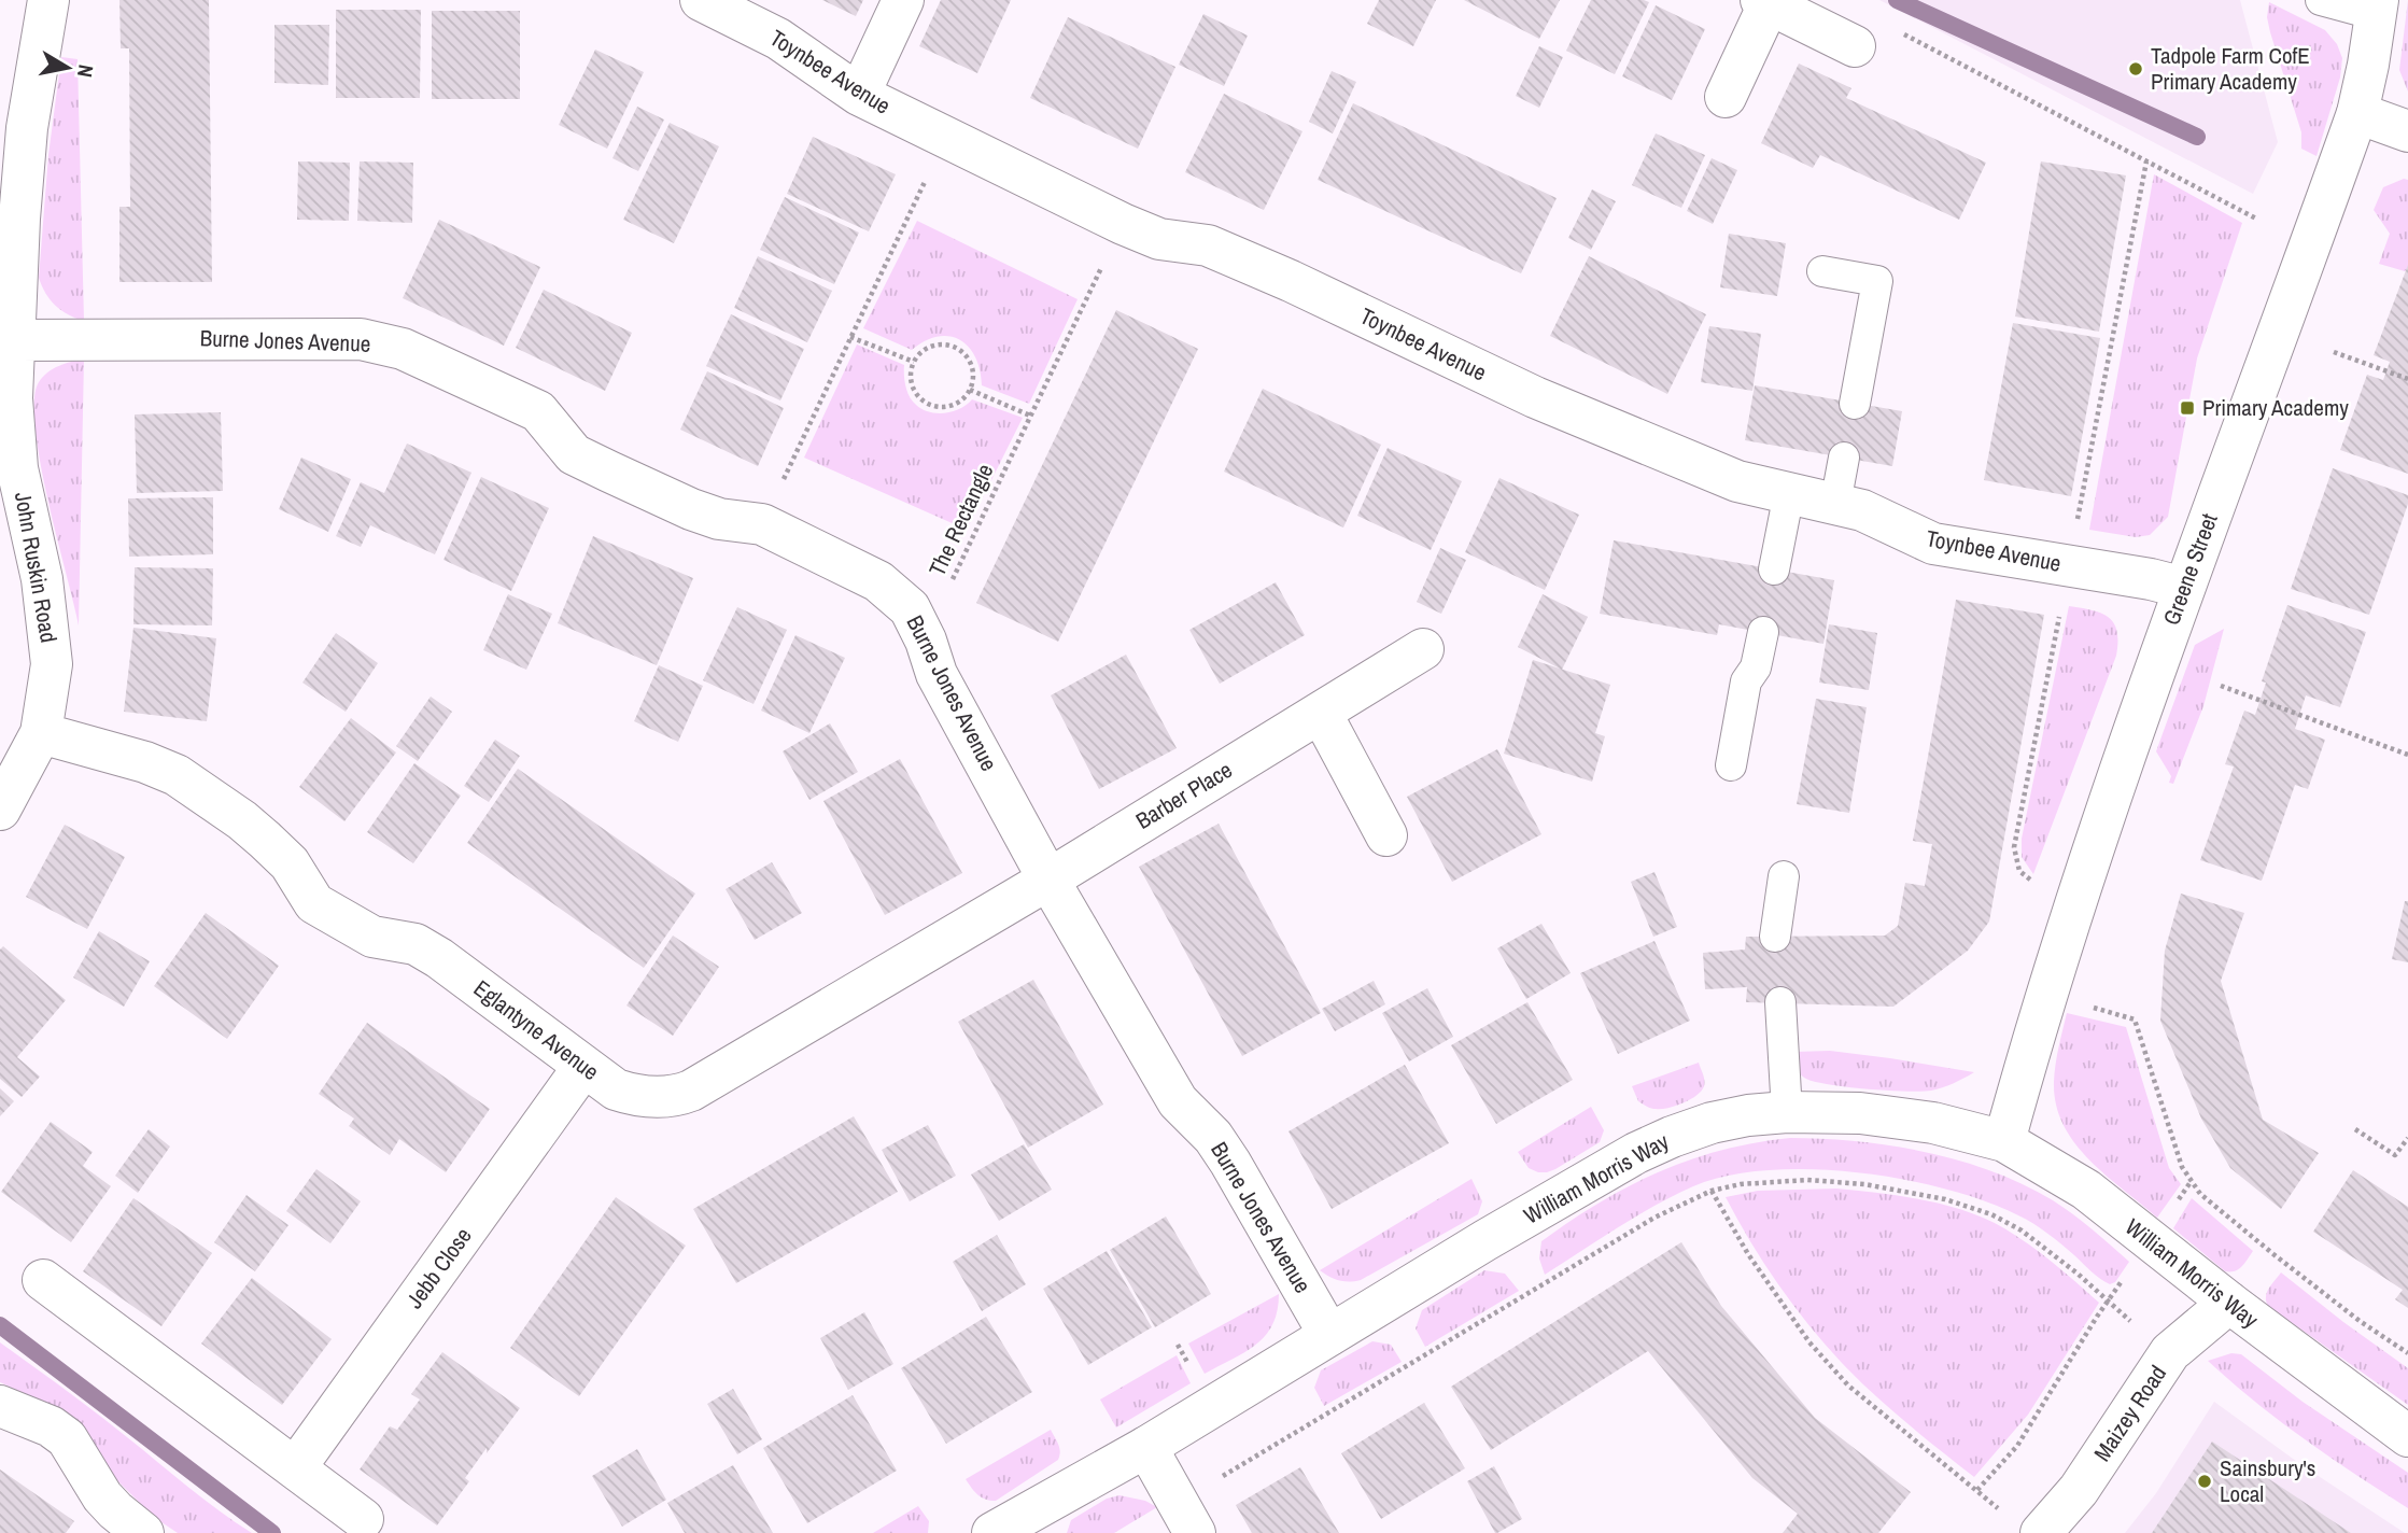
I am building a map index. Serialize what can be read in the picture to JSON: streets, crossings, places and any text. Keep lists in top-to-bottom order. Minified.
{"streets":{"street":["Toynbee Avenue","Burne Jones Avenue","John Ruskin Road","Greene Street","Barber Place","Eglantyne Avenue","William Morris Way","Jebb Close","Maizey Road"],"path":["The Rectangle"]},"crossings":[["Toynbee Avenue","The Rectangle"],["Toynbee Avenue","Greene Street"],["Burne Jones Avenue","The Rectangle"],["Burne Jones Avenue","John Ruskin Road"],["Burne Jones Avenue","Barber Place"],["Burne Jones Avenue","Eglantyne Avenue"],["Burne Jones Avenue","William Morris Way"],["John Ruskin Road","Eglantyne Avenue"],["Greene Street","William Morris Way"],["Barber Place","Eglantyne Avenue"],["Eglantyne Avenue","Jebb Close"],["William Morris Way","Maizey Road"]],"places":{"other":["Tadpole Farm CofE Primary Academy","Sainsbury's Local"],"transit":["Primary Academy"]},"north":"right"}
